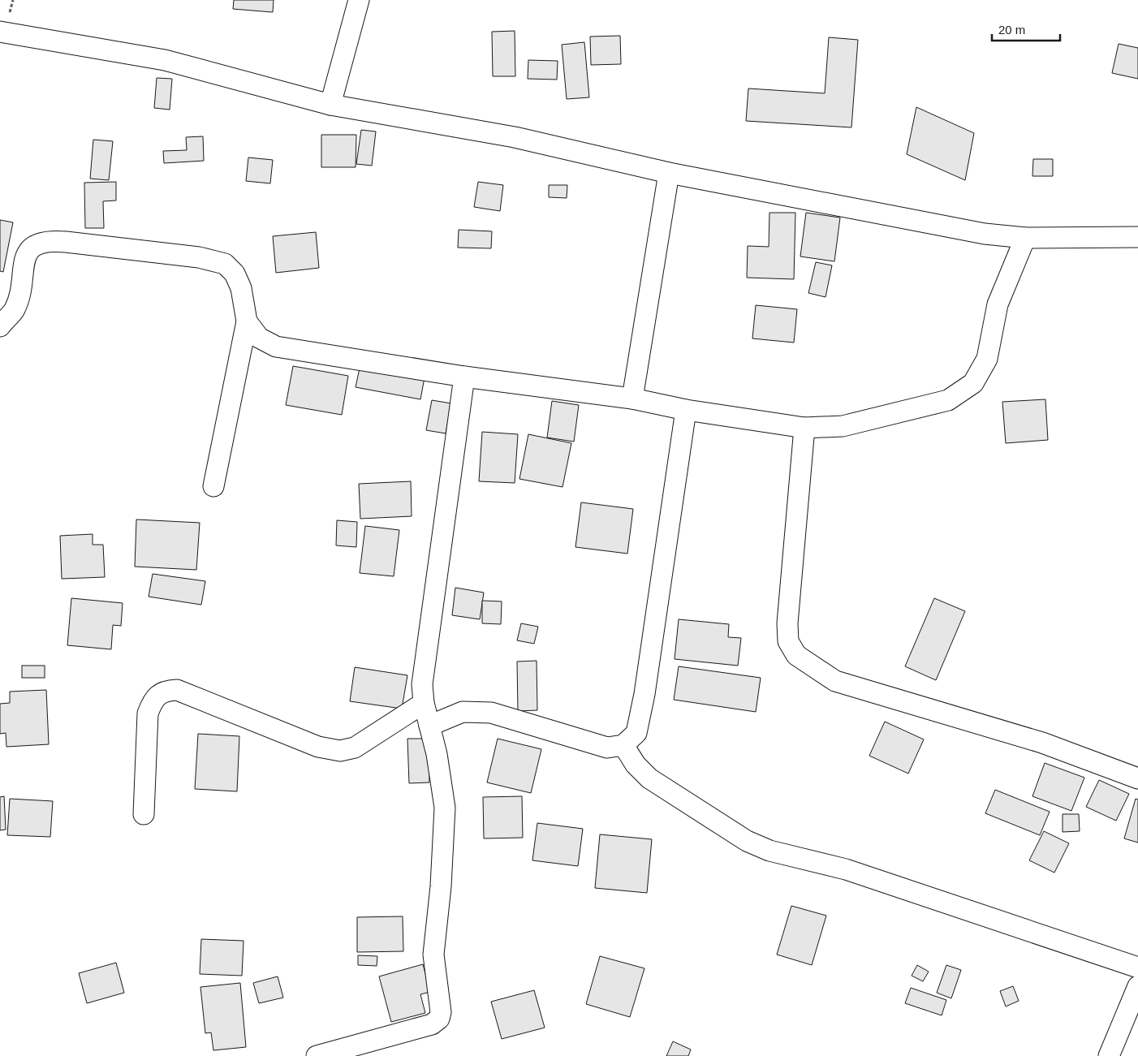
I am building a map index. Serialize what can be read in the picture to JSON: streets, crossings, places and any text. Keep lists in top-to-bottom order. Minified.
{"scale_bar":"20 m"}
